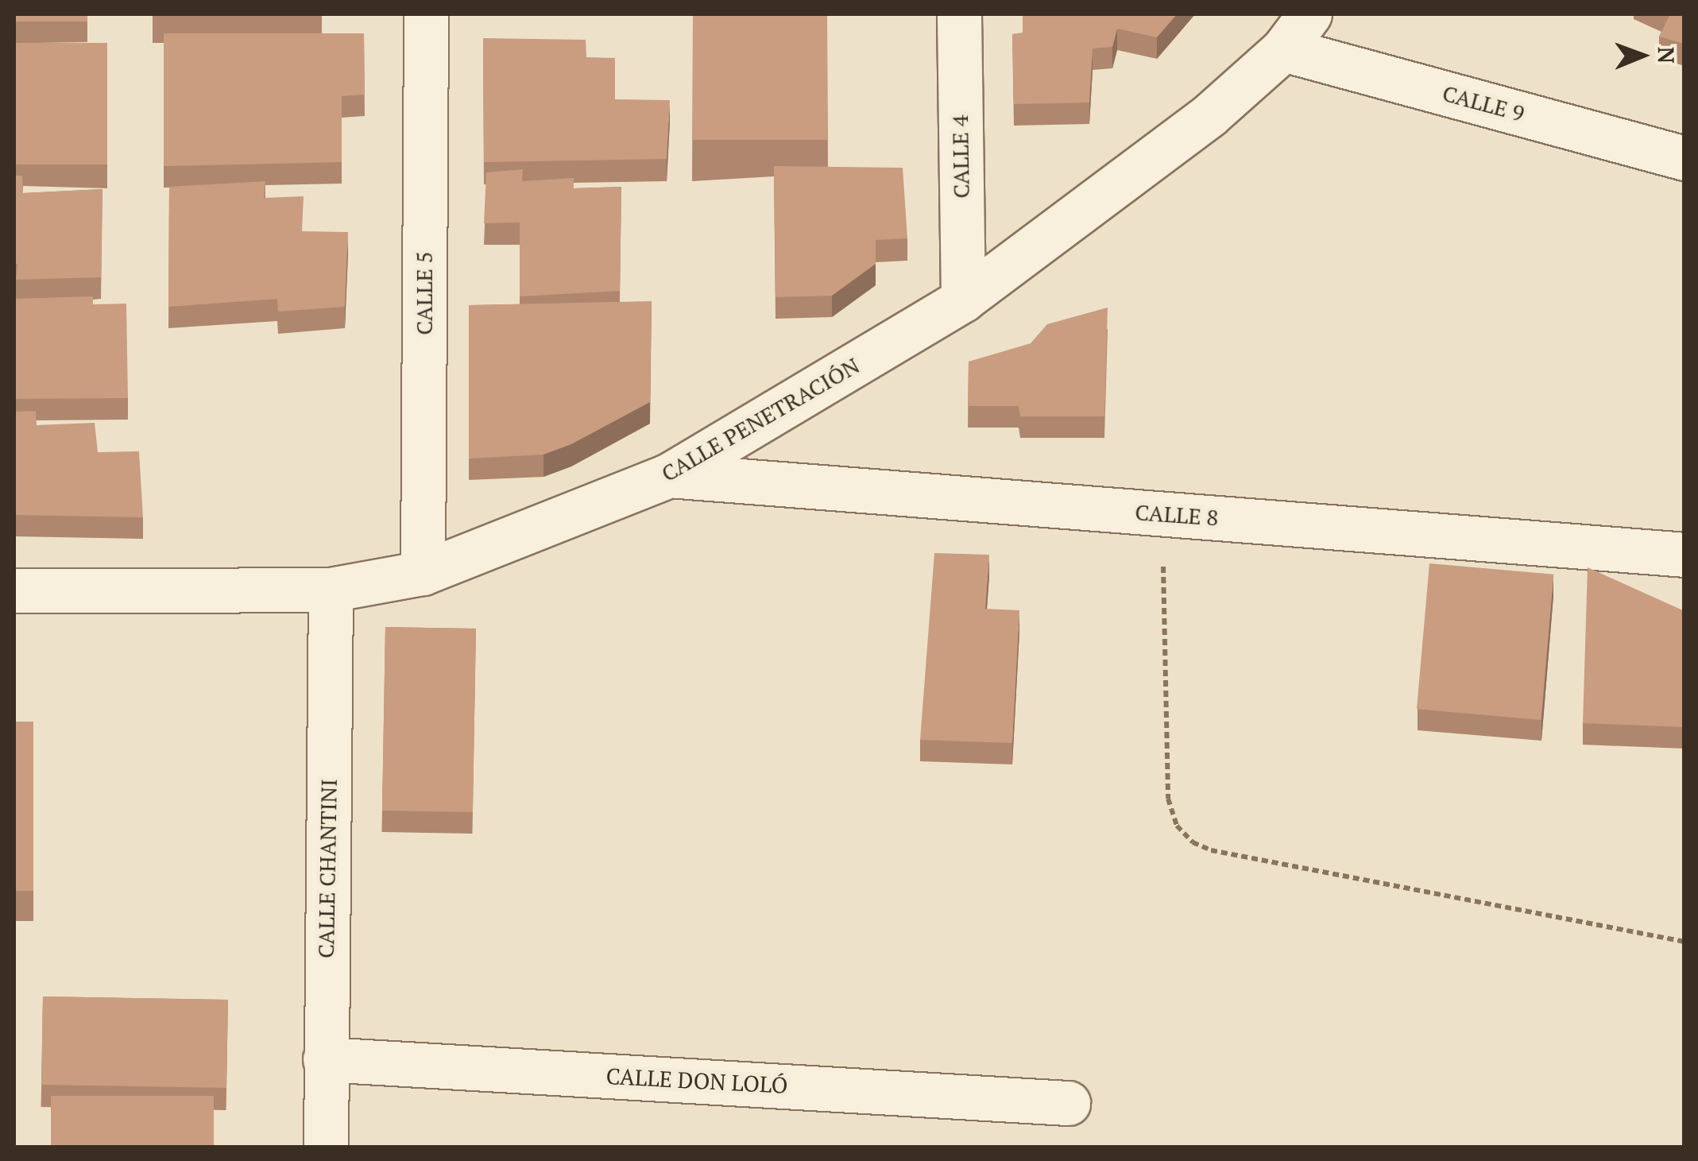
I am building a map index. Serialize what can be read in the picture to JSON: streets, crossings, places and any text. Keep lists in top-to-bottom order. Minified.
{"streets":{"street":["CALLE 9","CALLE 4","CALLE 5","CALLE PENETRACIÓN","CALLE 8","CALLE CHANTINI","CALLE DON LOLÓ"]},"crossings":[["CALLE 9","CALLE PENETRACIÓN"],["CALLE 4","CALLE PENETRACIÓN"],["CALLE 5","CALLE PENETRACIÓN"],["CALLE PENETRACIÓN","CALLE 8"],["CALLE PENETRACIÓN","CALLE CHANTINI"],["CALLE CHANTINI","CALLE DON LOLÓ"]],"north":"right"}
